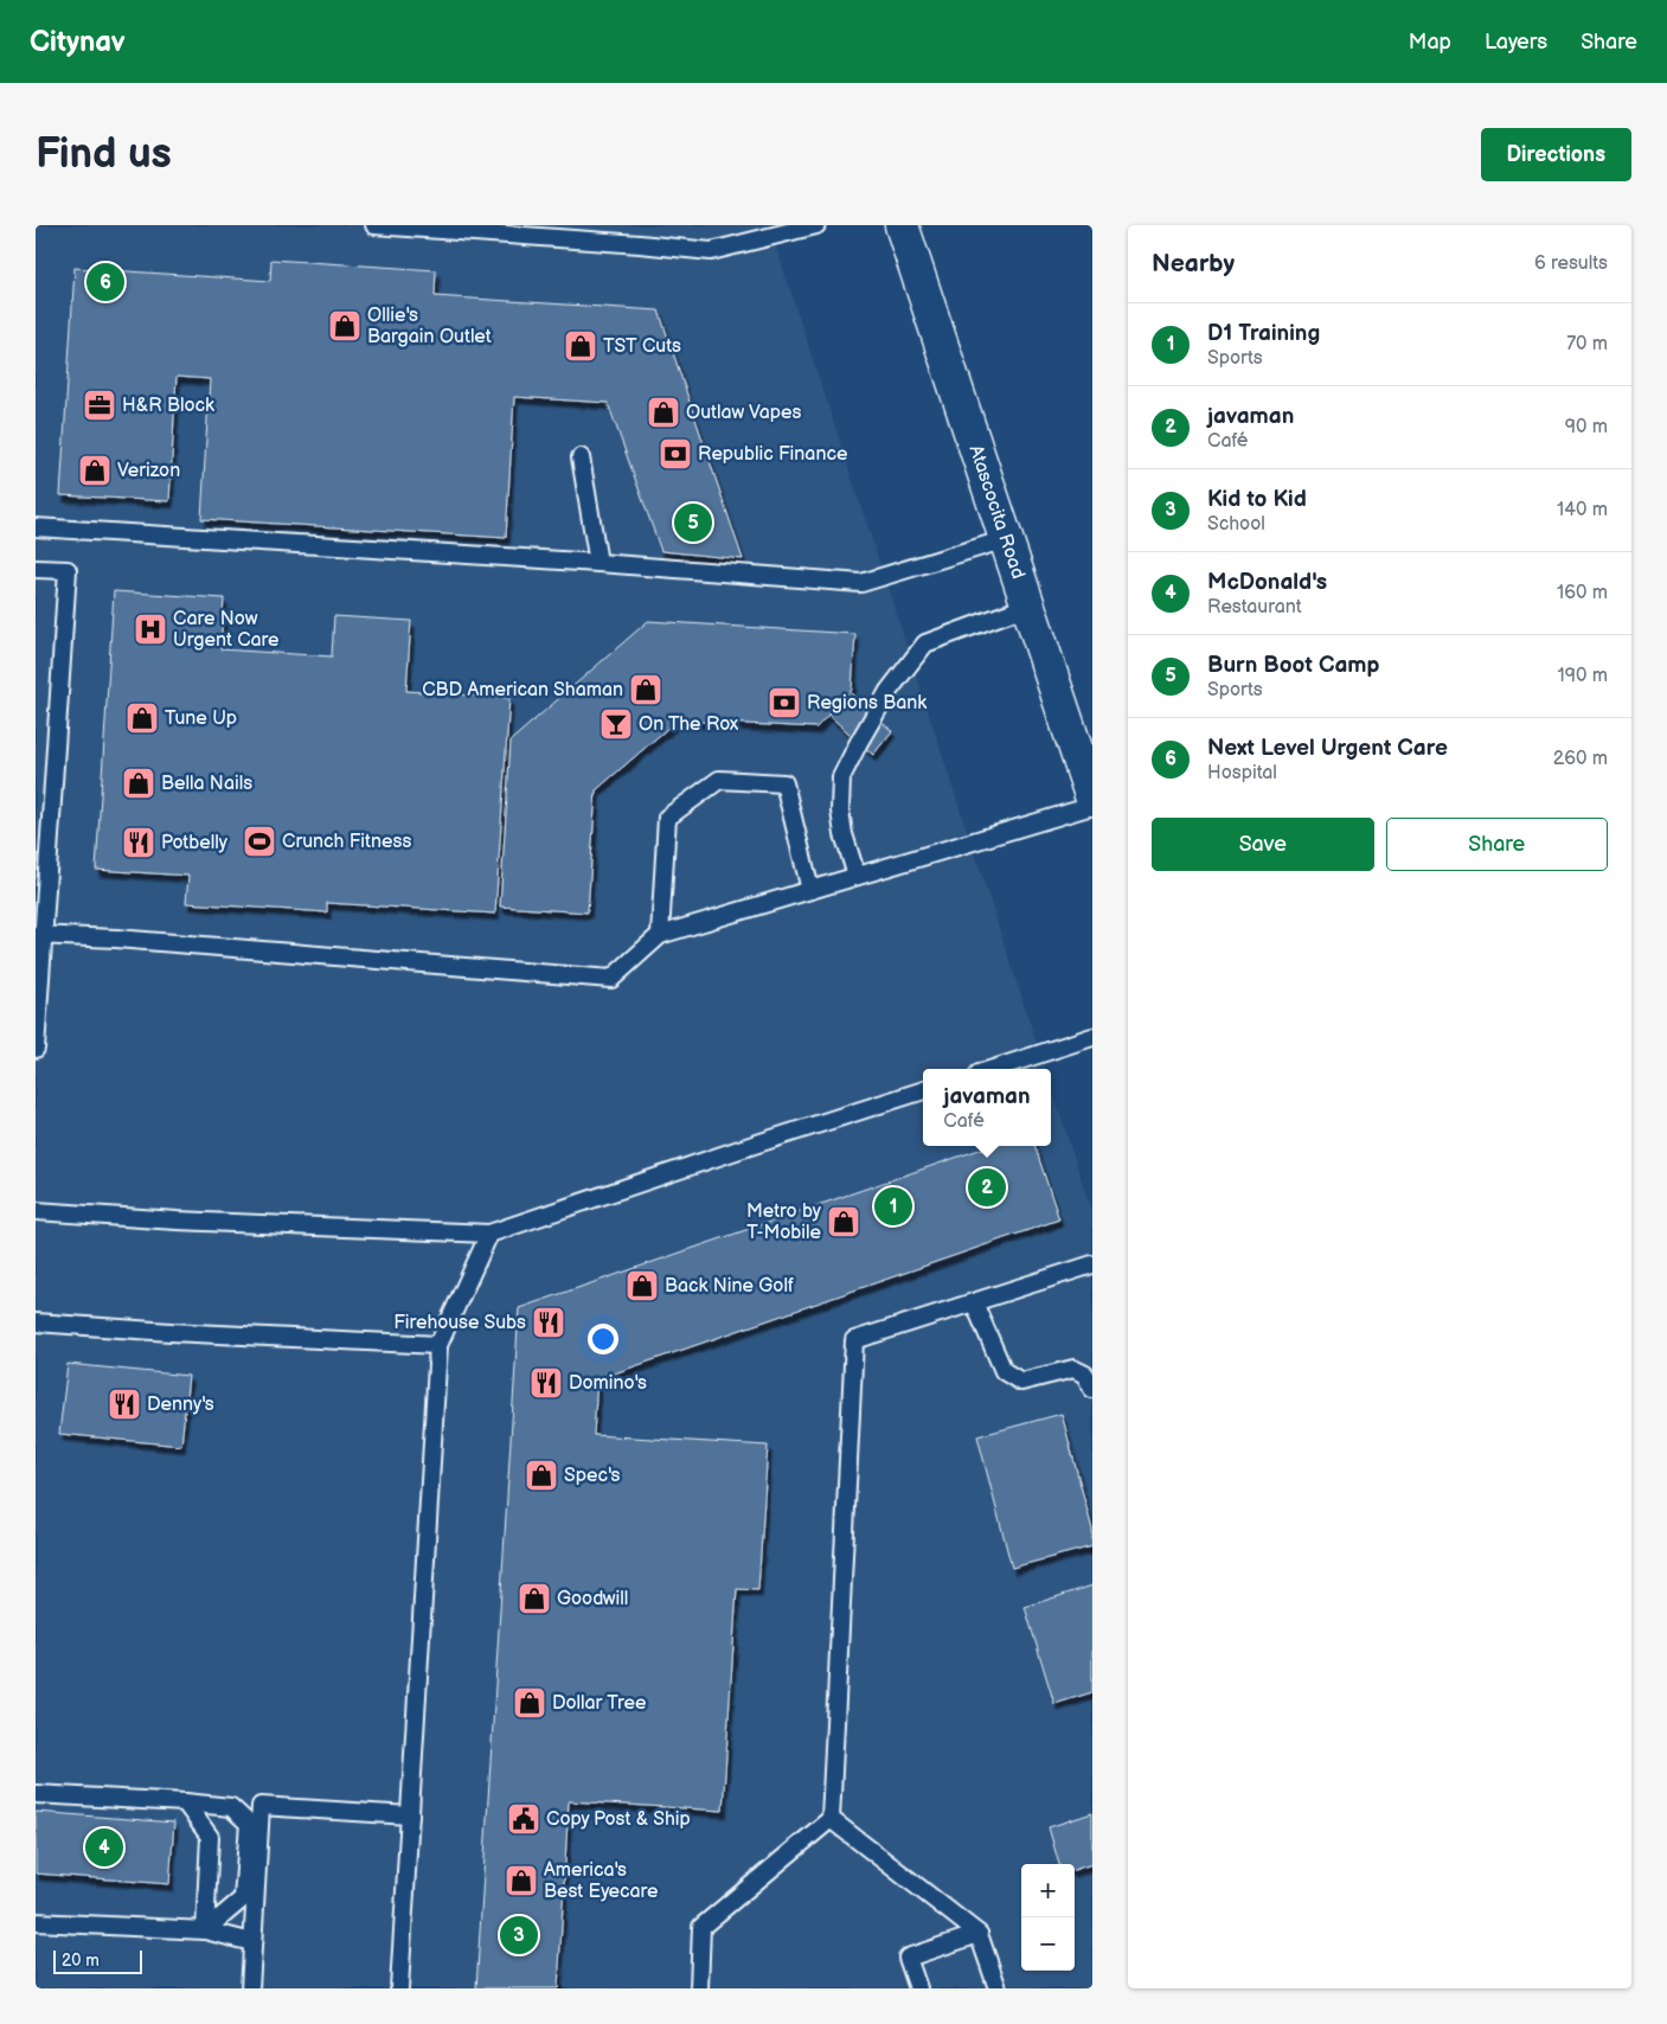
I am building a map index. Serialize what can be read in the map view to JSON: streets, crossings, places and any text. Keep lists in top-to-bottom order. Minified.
{"streets":{"main road":["Atascocita Road"]},"places":{"shop":["Ollie's Bargain Outlet","TST Cuts","Outlaw Vapes","Verizon","CBD American Shaman","Tune Up","Bella Nails","Metro by T-Mobile","Back Nine Golf","Spec's","Goodwill","Dollar Tree","America's Best Eyecare"],"office":["H&R Block"],"bank":["Republic Finance","Regions Bank"],"hospital":["Care Now Urgent Care"],"bar":["On The Rox"],"sports":["Crunch Fitness"],"restaurant":["Potbelly","Firehouse Subs","Domino's","Denny's"],"public building":["Copy Post & Ship"]},"scale_bar":"20 m","page":{"header":"Citynav","nav":["Map","Layers","Share"],"buttons":["Directions",["Save","Share"]],"title":"Find us","heading":["Nearby","6 results"],"pins":["6","5","2","1","4","3"],"list":[{"mark":"1","name":"D1 Training","note":"Sports","value":"70 m"},{"mark":"2","name":"javaman","note":"Café","value":"90 m"},{"mark":"3","name":"Kid to Kid","note":"School","value":"140 m"},{"mark":"4","name":"McDonald's","note":"Restaurant","value":"160 m"},{"mark":"5","name":"Burn Boot Camp","note":"Sports","value":"190 m"},{"mark":"6","name":"Next Level Urgent Care","note":"Hospital","value":"260 m"}],"popup":["javaman","Café"],"map_buttons":["+","−"],"scale":"20 m"}}
